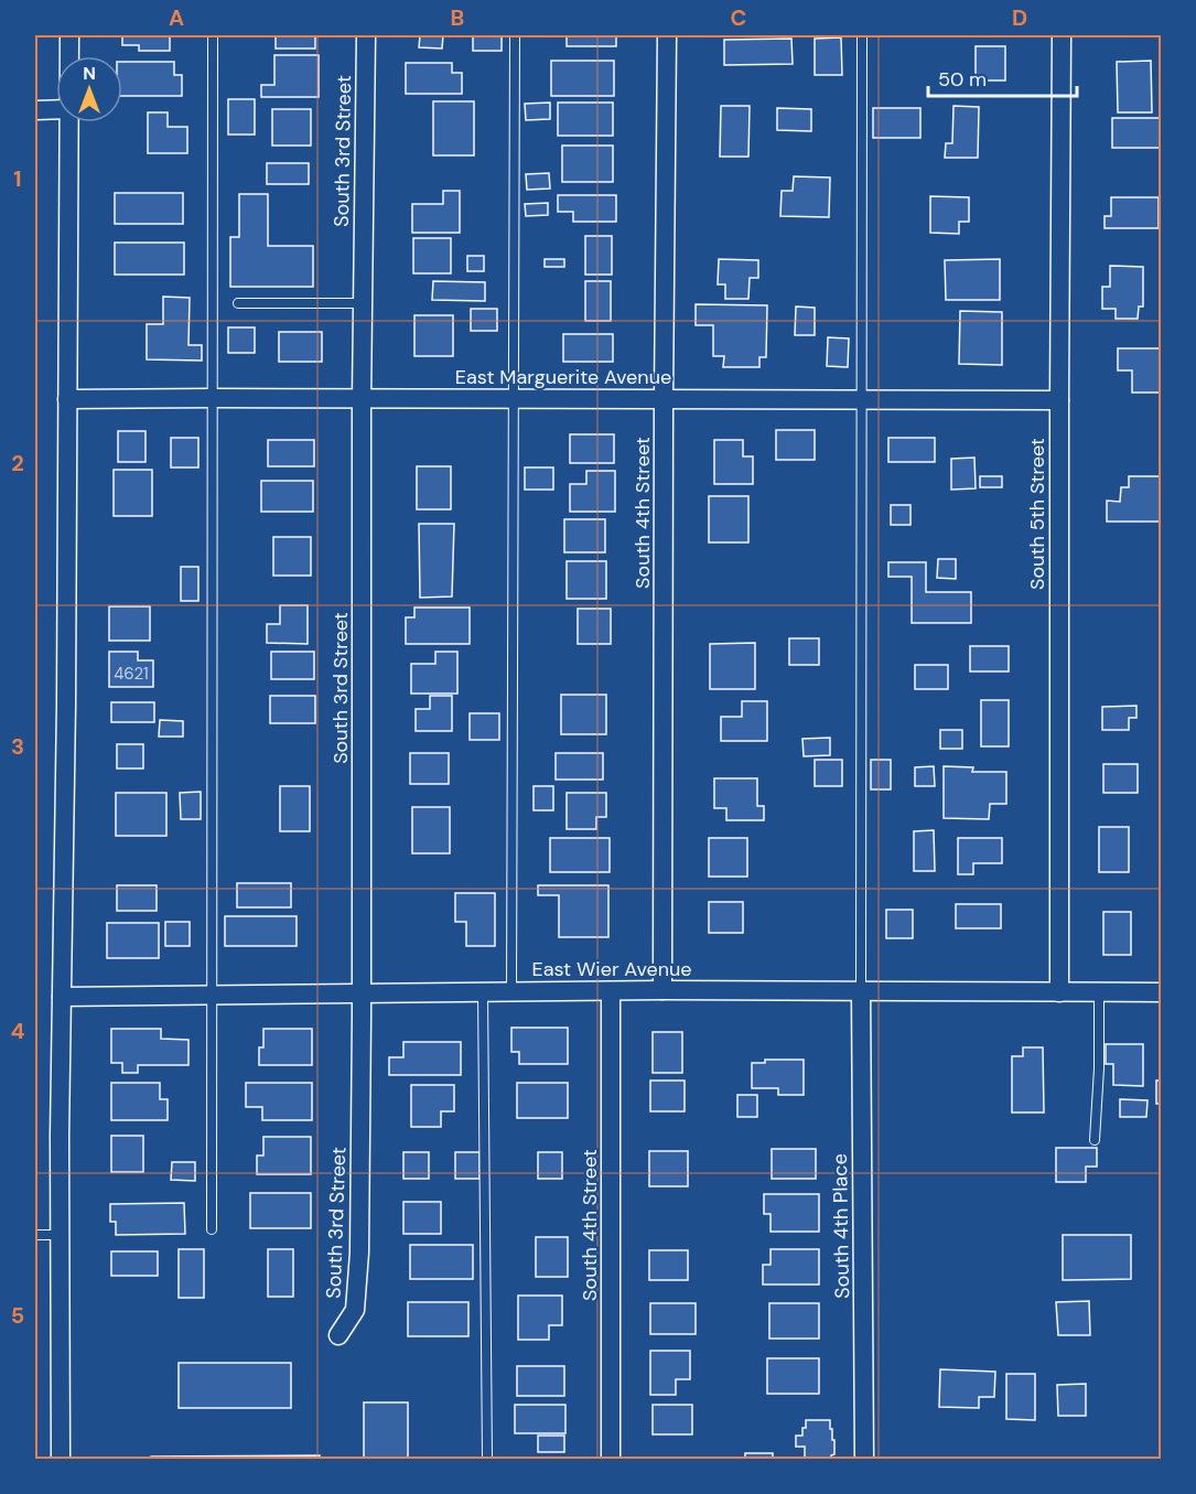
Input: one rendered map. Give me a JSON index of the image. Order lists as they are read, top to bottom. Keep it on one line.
{"streets":{"street":["South 3rd Street","East Marguerite Avenue","South 4th Street","South 5th Street","East Wier Avenue","South 4th Place"]},"crossings":[["South 3rd Street","East Marguerite Avenue"],["South 3rd Street","East Wier Avenue"],["East Marguerite Avenue","South 4th Street"],["East Marguerite Avenue","South 5th Street"],["South 4th Street","East Wier Avenue"],["South 5th Street","East Wier Avenue"],["East Wier Avenue","South 4th Place"]],"house_numbers":["4621"],"scale_bar":"50 m","north":"top","grid":{"columns":["A","B","C","D"],"rows":["1","2","3","4","5"]}}
